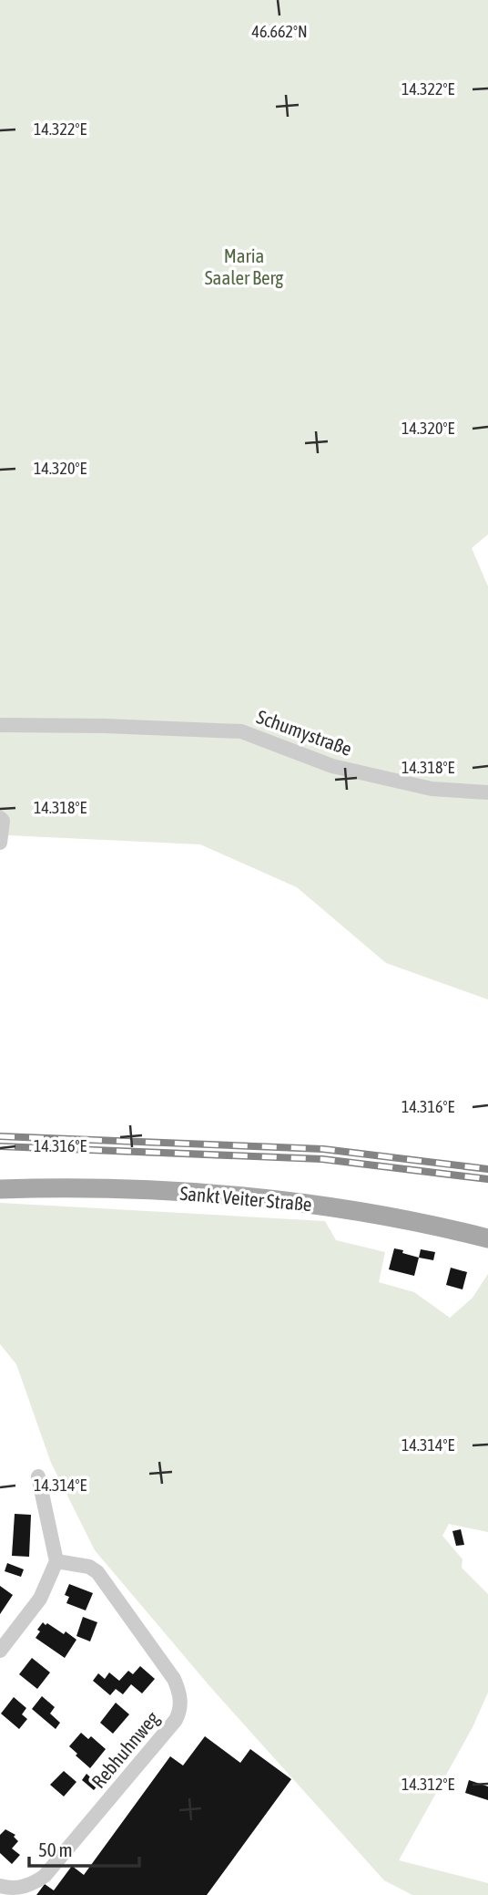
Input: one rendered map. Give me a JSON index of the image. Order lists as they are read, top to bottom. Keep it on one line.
{"streets":{"main road":["Sankt Veiter Straße"],"street":["Schumystraße","Rebhuhnweg"]},"parks":["Maria Saaler Berg"],"scale_bar":"50 m","coordinates":["46.662°N","14.322°E","14.320°E","14.318°E","14.316°E","14.314°E","14.312°E"]}
